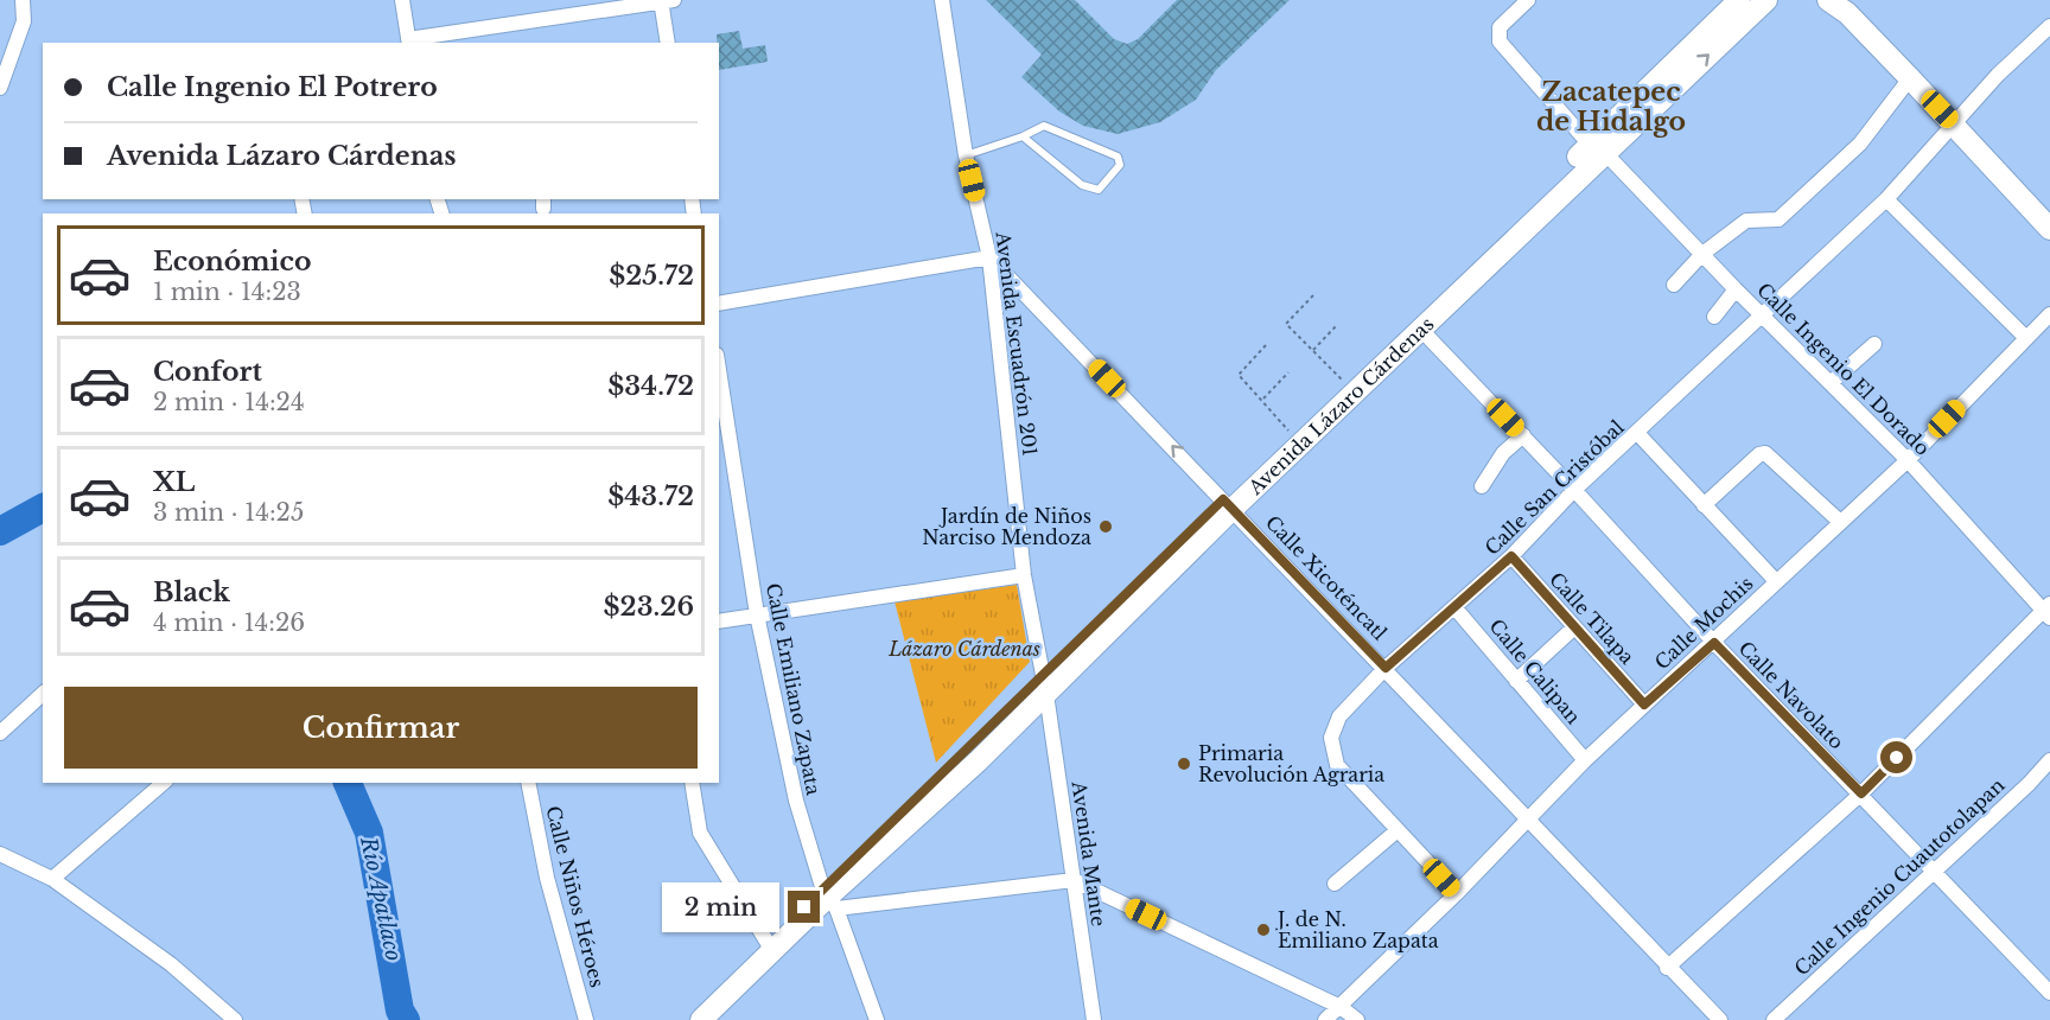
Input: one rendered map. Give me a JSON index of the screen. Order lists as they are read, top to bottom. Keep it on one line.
{"streets":{"main road":["Avenida Lázaro Cárdenas"],"street":["Avenida Escuadrón 201","Calle Ingenio El Dorado","Calle San Cristóbal","Calle Xicoténcatl","Calle Tilapa","Calle Mochis","Calle Calipan","Calle Emiliano Zapata","Calle Navolato","Avenida Mante","Calle Ingenio Cuautotolapan","Calle Niños Héroes"]},"crossings":[["Avenida Escuadrón 201","Avenida Lázaro Cárdenas"],["Avenida Escuadrón 201","Calle Xicoténcatl"],["Avenida Escuadrón 201","Avenida Mante"],["Calle Ingenio El Dorado","Avenida Lázaro Cárdenas"],["Calle Ingenio El Dorado","Calle San Cristóbal"],["Calle Ingenio El Dorado","Calle Mochis"],["Avenida Lázaro Cárdenas","Calle Xicoténcatl"],["Avenida Lázaro Cárdenas","Calle Emiliano Zapata"],["Avenida Lázaro Cárdenas","Calle Navolato"],["Avenida Lázaro Cárdenas","Avenida Mante"],["Calle San Cristóbal","Calle Xicoténcatl"],["Calle San Cristóbal","Calle Tilapa"],["Calle San Cristóbal","Calle Mochis"],["Calle San Cristóbal","Calle Calipan"],["Calle San Cristóbal","Calle Navolato"],["Calle Xicoténcatl","Calle Mochis"],["Calle Tilapa","Calle Mochis"],["Calle Mochis","Calle Calipan"],["Calle Mochis","Calle Navolato"],["Calle Navolato","Calle Ingenio Cuautotolapan"]],"districts":["Zacatepec de Hidalgo"],"water":["Río Apatlaco"],"parks":["Lázaro Cárdenas"],"places":["Jardín de Niños Narciso Mendoza","Primaria Revolución Agraria","J. de N. Emiliano Zapata"],"page":{"banner":["Calle Ingenio El Potrero","Avenida Lázaro Cárdenas"],"list":[{"name":"Económico","note":"1 min · 14:23","value":"$25.72"},{"name":"Confort","note":"2 min · 14:24","value":"$34.72"},{"name":"XL","note":"3 min · 14:25","value":"$43.72"},{"name":"Black","note":"4 min · 14:26","value":"$23.26"}],"buttons":"Confirmar","bubble":"2 min"}}
